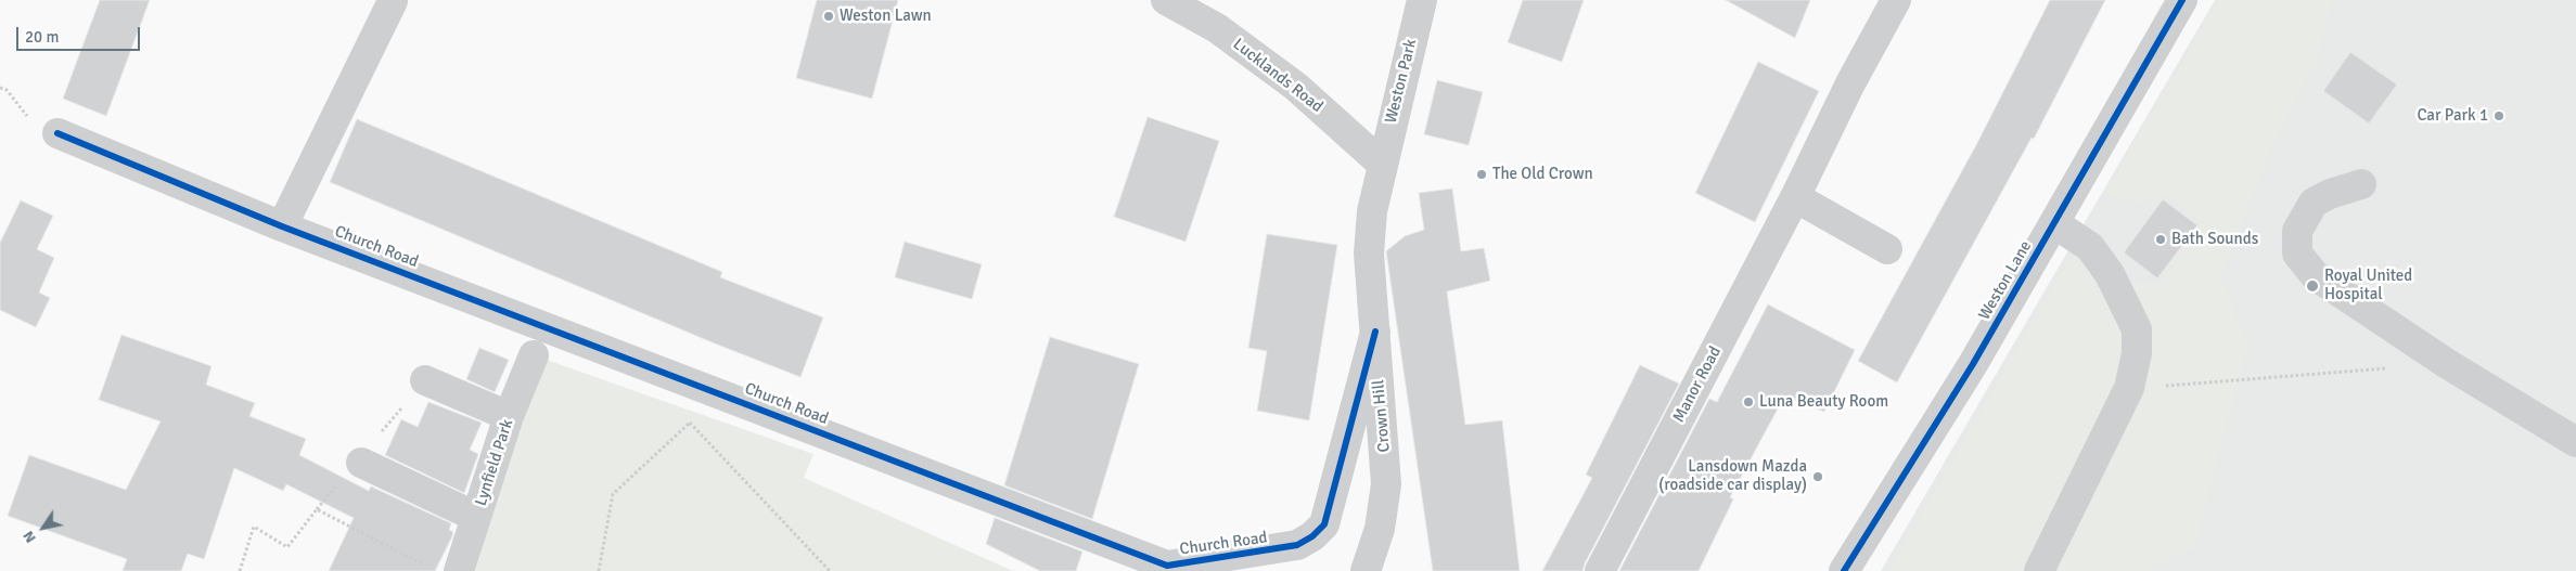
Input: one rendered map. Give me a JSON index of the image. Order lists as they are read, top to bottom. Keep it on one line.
{"streets":{"street":["Lucklands Road","Weston Park","Church Road","Weston Lane","Manor Road","Crown Hill","Lynfield Park"]},"crossings":[["Lucklands Road","Weston Park"],["Lucklands Road","Crown Hill"],["Weston Park","Crown Hill"],["Church Road","Crown Hill"]],"places":["Weston Lawn","Car Park 1","The Old Crown","Bath Sounds","Royal United Hospital","Luna Beauty Room","Lansdown Mazda (roadside car display)"],"scale_bar":"20 m","north":"bottom left"}
